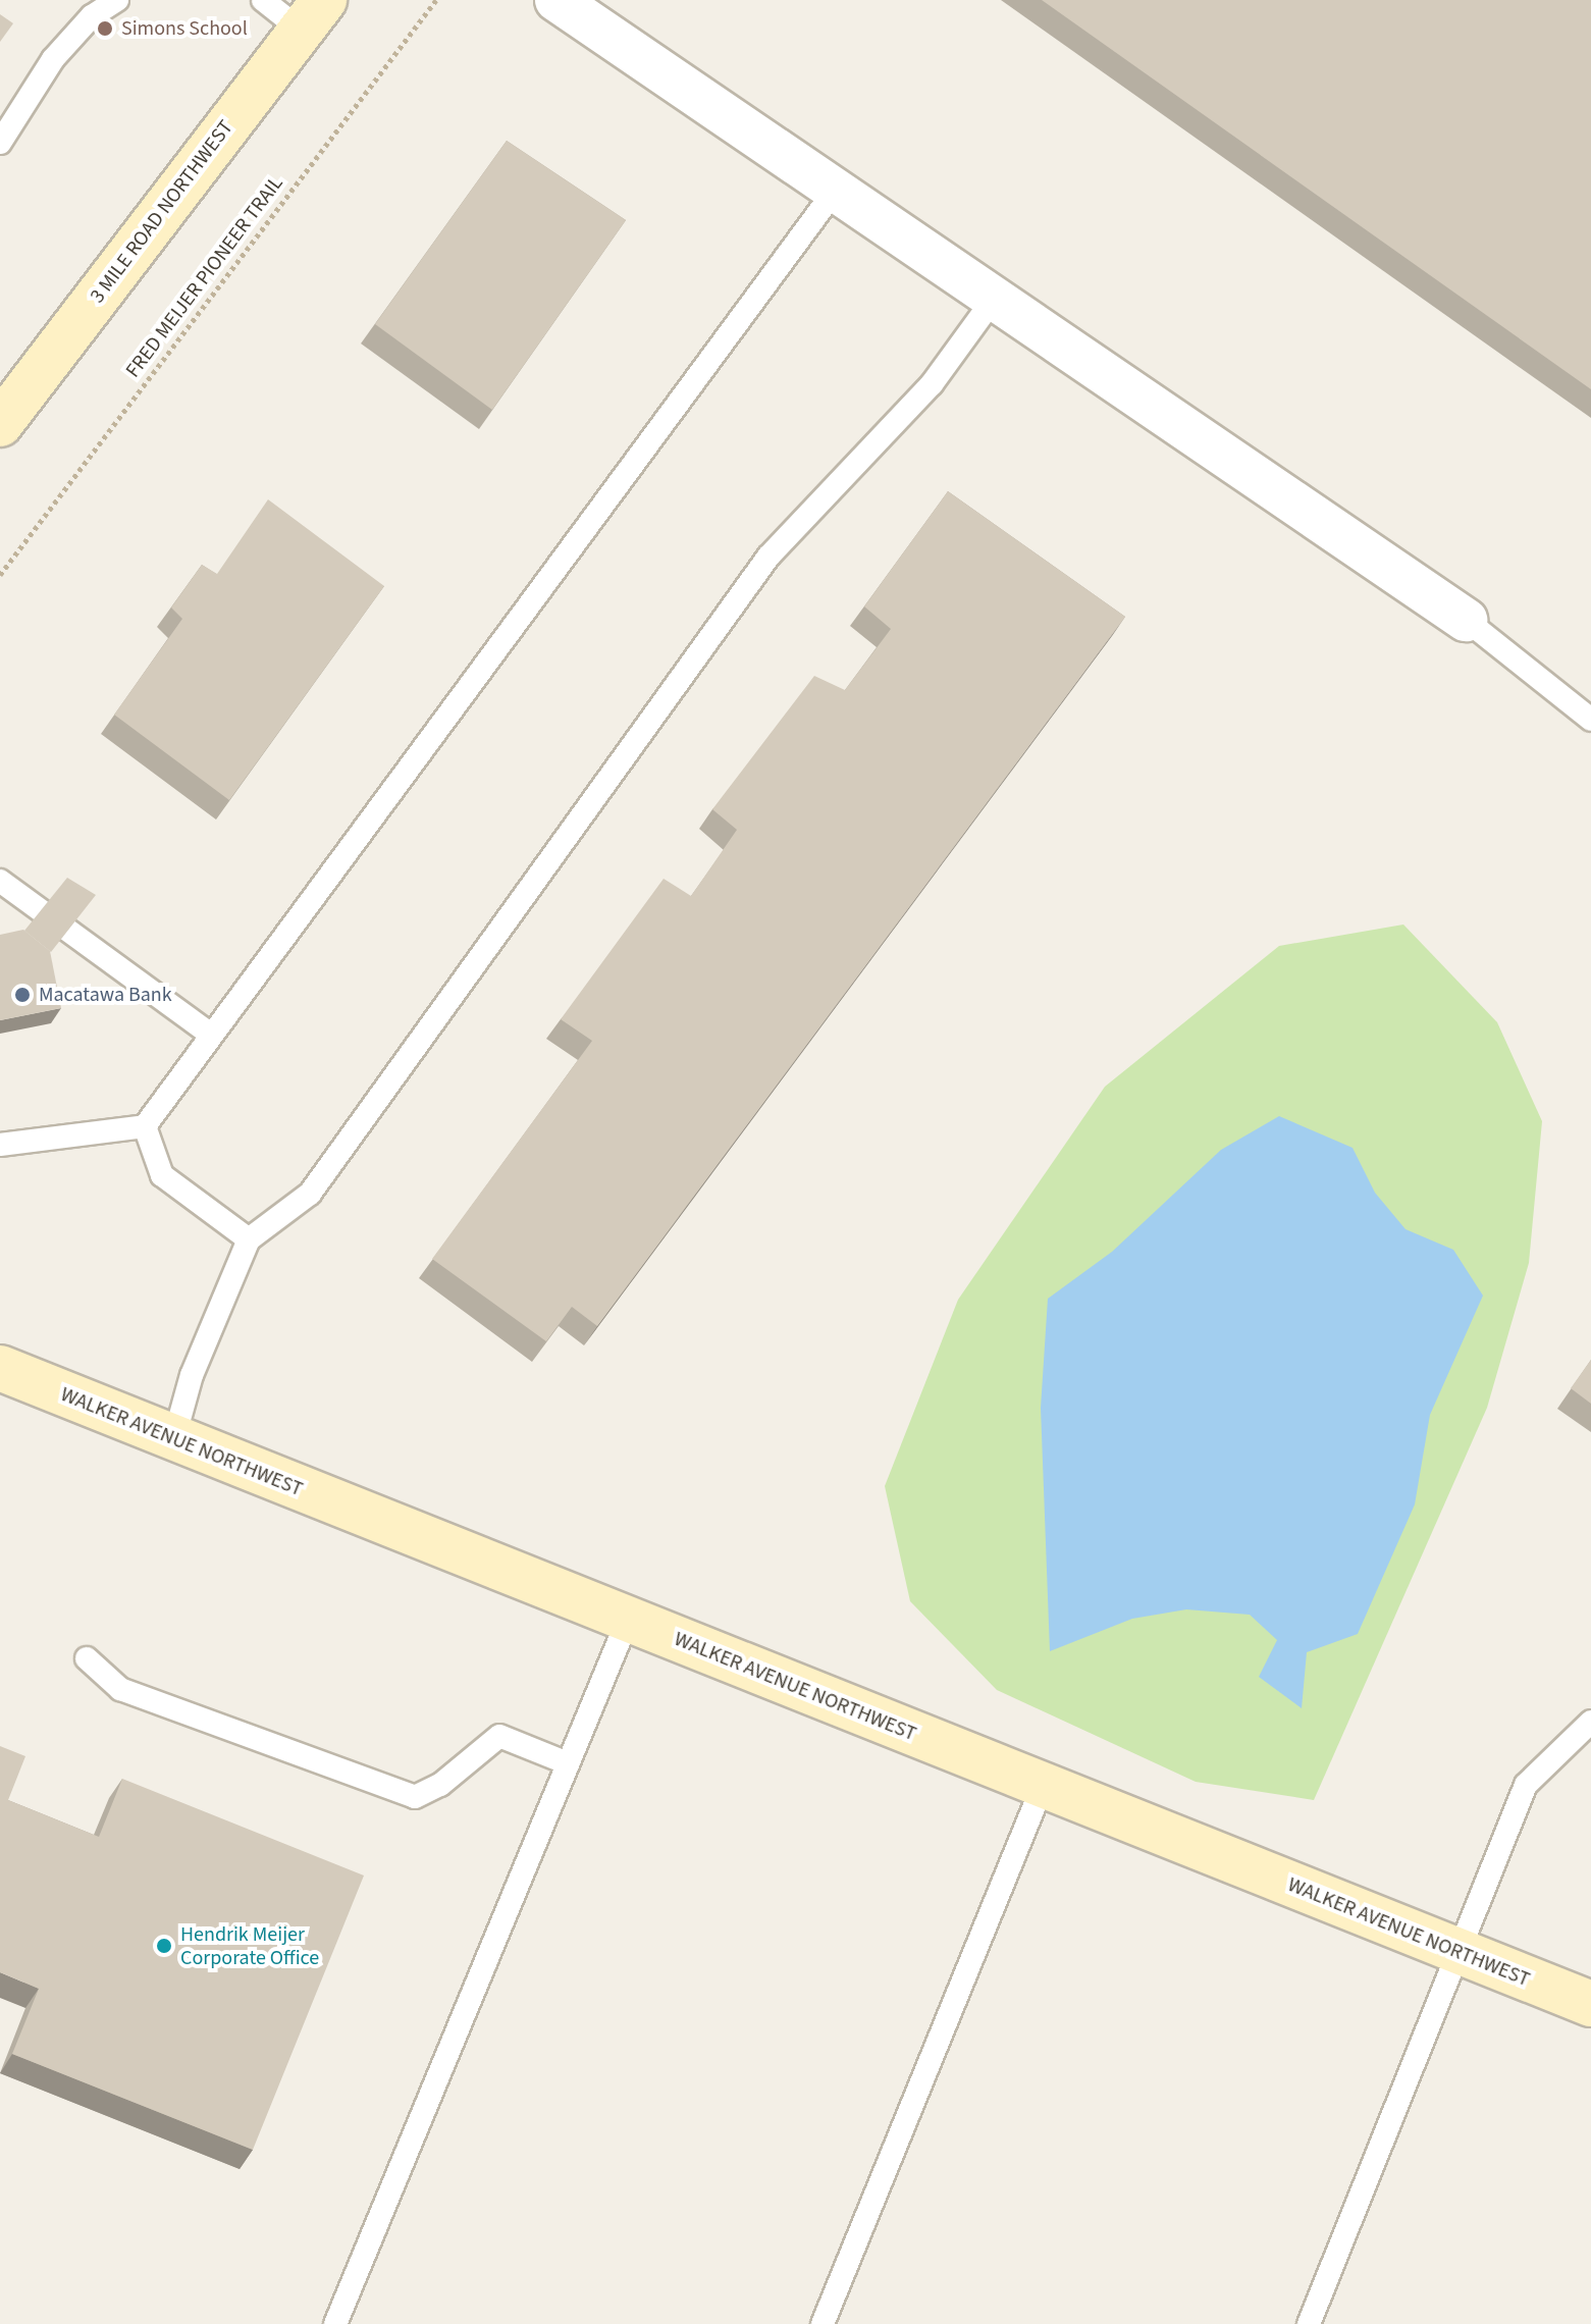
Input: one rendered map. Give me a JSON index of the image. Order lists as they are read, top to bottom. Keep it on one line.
{"streets":{"main road":["3 MILE ROAD NORTHWEST","WALKER AVENUE NORTHWEST"],"path":["FRED MEIJER PIONEER TRAIL"]},"places":["Simons School","Macatawa Bank","Hendrik Meijer Corporate Office"]}
